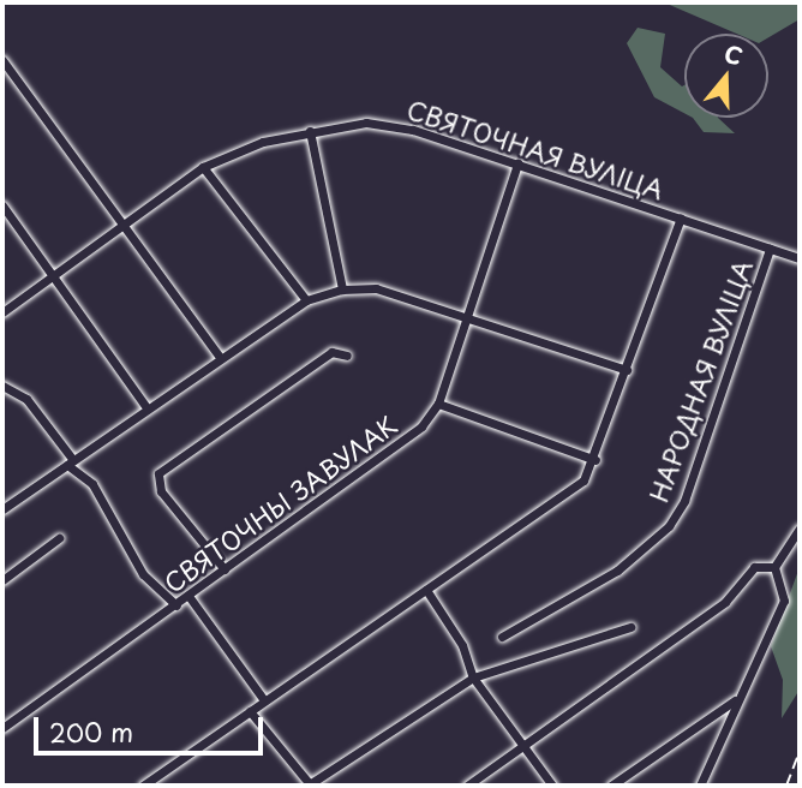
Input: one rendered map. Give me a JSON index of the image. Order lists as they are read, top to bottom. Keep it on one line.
{"streets":{"street":["СВЯТОЧНАЯ ВУЛІЦА","НАРОДНАЯ ВУЛІЦА","СВЯТОЧНЫ ЗАВУЛАК"]},"crossings":[["СВЯТОЧНАЯ ВУЛІЦА","НАРОДНАЯ ВУЛІЦА"]],"scale_bar":"200 m","north":"top"}
